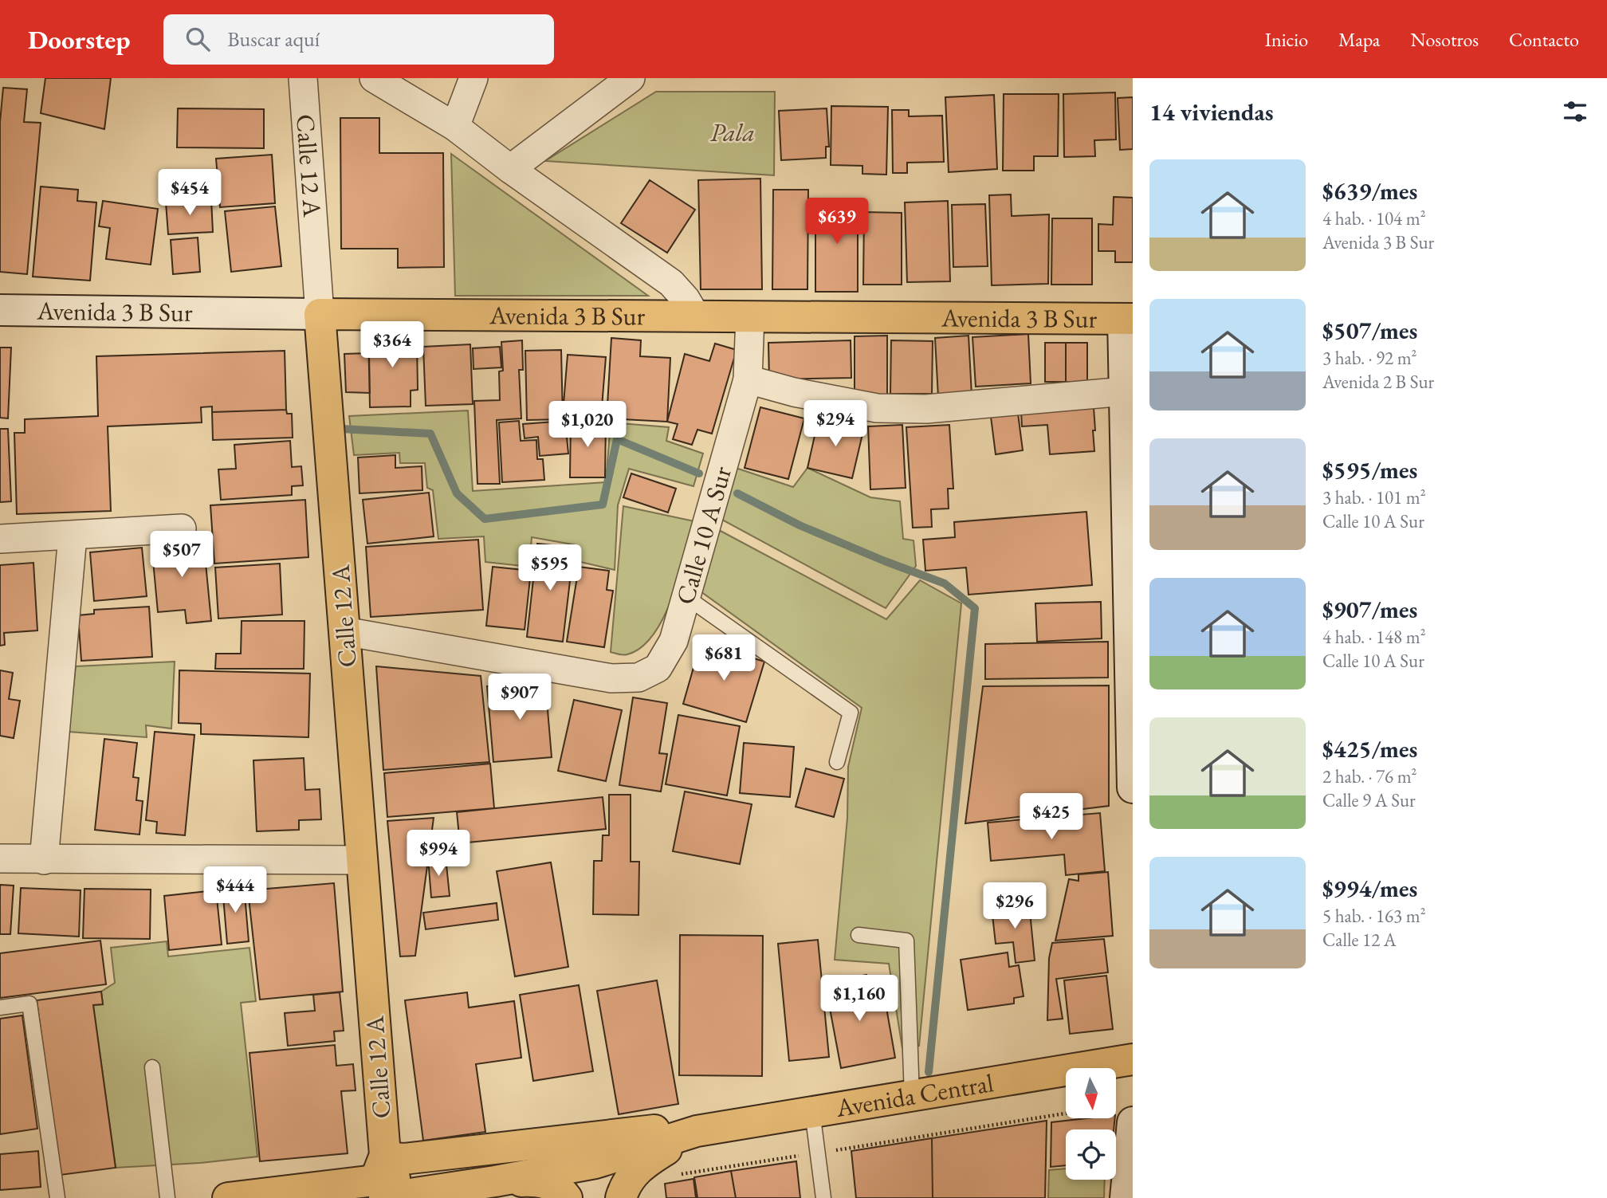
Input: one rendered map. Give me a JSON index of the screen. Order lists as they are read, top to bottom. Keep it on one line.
{"streets":{"main road":["Calle 12 A","Avenida 3 B Sur","Avenida Central"],"street":["Calle 10 A Sur"]},"crossings":[["Calle 12 A","Avenida 3 B Sur"],["Calle 12 A","Calle 10 A Sur"],["Avenida 3 B Sur","Calle 10 A Sur"]],"parks":["Pala"],"north":"bottom","page":{"header":"Doorstep","search":"Buscar aquí","nav":["Inicio","Mapa","Nosotros","Contacto"],"heading":"14 viviendas","list":[{"name":"$639/mes","note":"4 hab. · 104 m² · Avenida 3 B Sur"},{"name":"$507/mes","note":"3 hab. · 92 m² · Avenida 2 B Sur"},{"name":"$595/mes","note":"3 hab. · 101 m² · Calle 10 A Sur"},{"name":"$907/mes","note":"4 hab. · 148 m² · Calle 10 A Sur"},{"name":"$425/mes","note":"2 hab. · 76 m² · Calle 9 A Sur"},{"name":"$994/mes","note":"5 hab. · 163 m² · Calle 12 A"}],"price":["$454","$639","$364","$294","$1,020","$507","$595","$681","$907","$425","$994","$444","$296","$1,160"]}}
